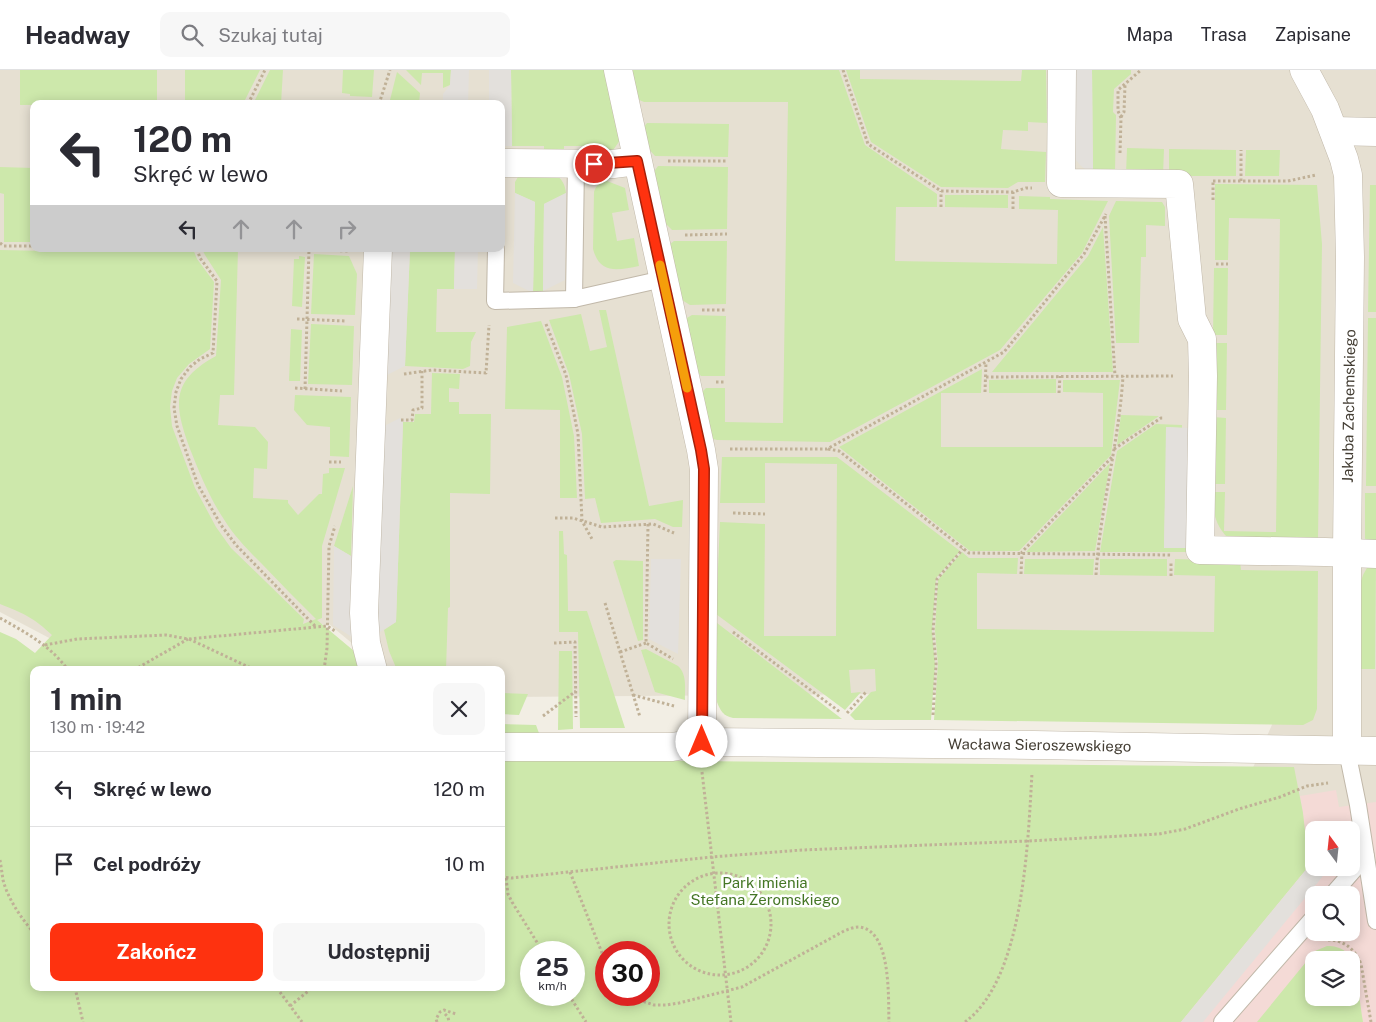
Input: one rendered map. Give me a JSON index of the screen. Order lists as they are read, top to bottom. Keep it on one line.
{"streets":{"street":["Jakuba Zachemskiego","Wacława Sieroszewskiego"]},"crossings":[["Jakuba Zachemskiego","Wacława Sieroszewskiego"]],"parks":["Park imienia Stefana Żeromskiego"],"north":"top","page":{"header":"Headway","search":"Szukaj tutaj","nav":["Mapa","Trasa","Zapisane"],"turn":["120 m","Skręć w lewo"],"heading":["1 min","130 m · 19:42"],"list":[{"name":"Skręć w lewo","value":"120 m"},{"name":"Cel podróży","value":"10 m"}],"buttons":["Zakończ","Udostępnij"],"speed":"25 km/h","limit":"30"}}
